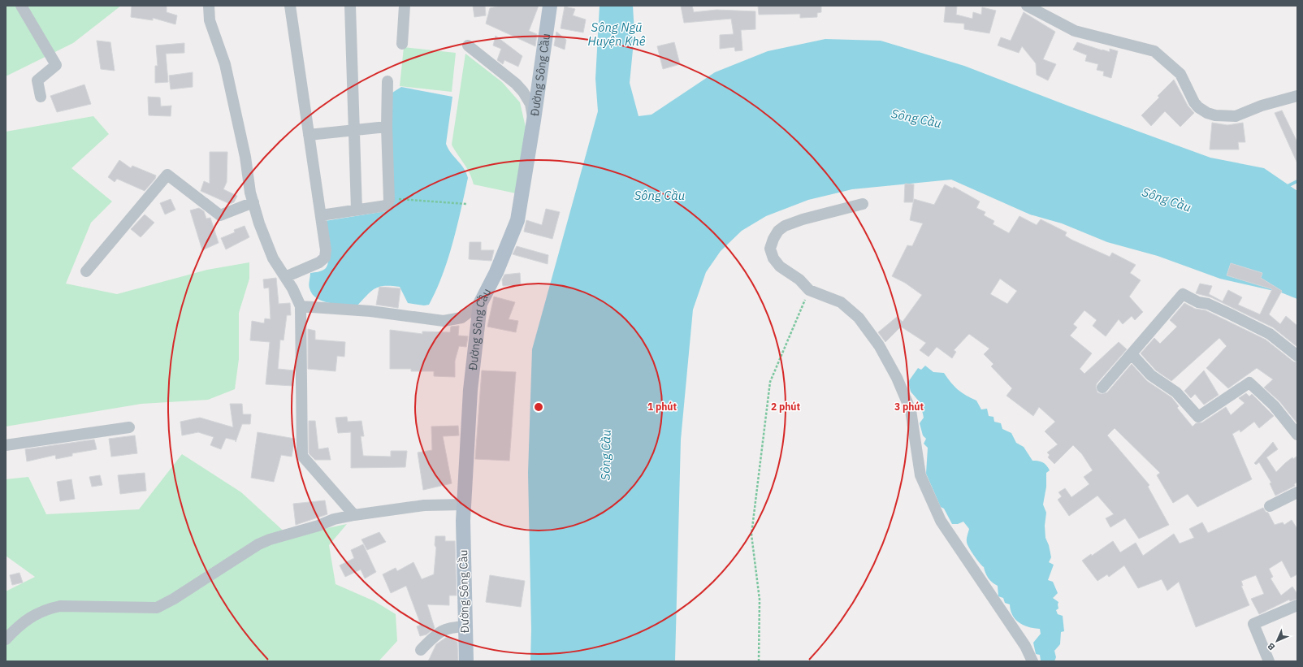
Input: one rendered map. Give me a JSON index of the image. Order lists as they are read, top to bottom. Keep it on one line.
{"streets":{"main road":["Đường Sông Cầu"]},"water":["Sông Ngũ Huyện Khê","Sông Cầu"],"north":"bottom left","rings":["1 phút","2 phút","3 phút"]}
